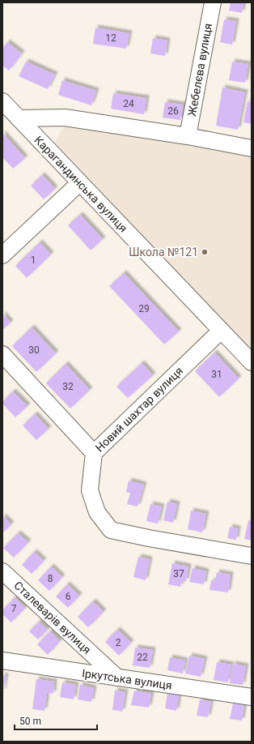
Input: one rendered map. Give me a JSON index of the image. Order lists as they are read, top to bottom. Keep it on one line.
{"streets":{"street":["Жебелєва вулиця","Карагандинська вулиця","Новий шахтар вулиця","Сталеварів вулиця","Іркутська вулиця"]},"crossings":[["Жебелєва вулиця","Карагандинська вулиця"],["Карагандинська вулиця","Новий шахтар вулиця"],["Сталеварів вулиця","Іркутська вулиця"]],"places":["Школа №121"],"house_numbers":["12","24","26","1","29","30","31","32","37","8","6","7","2","22"],"scale_bar":"50 m"}
